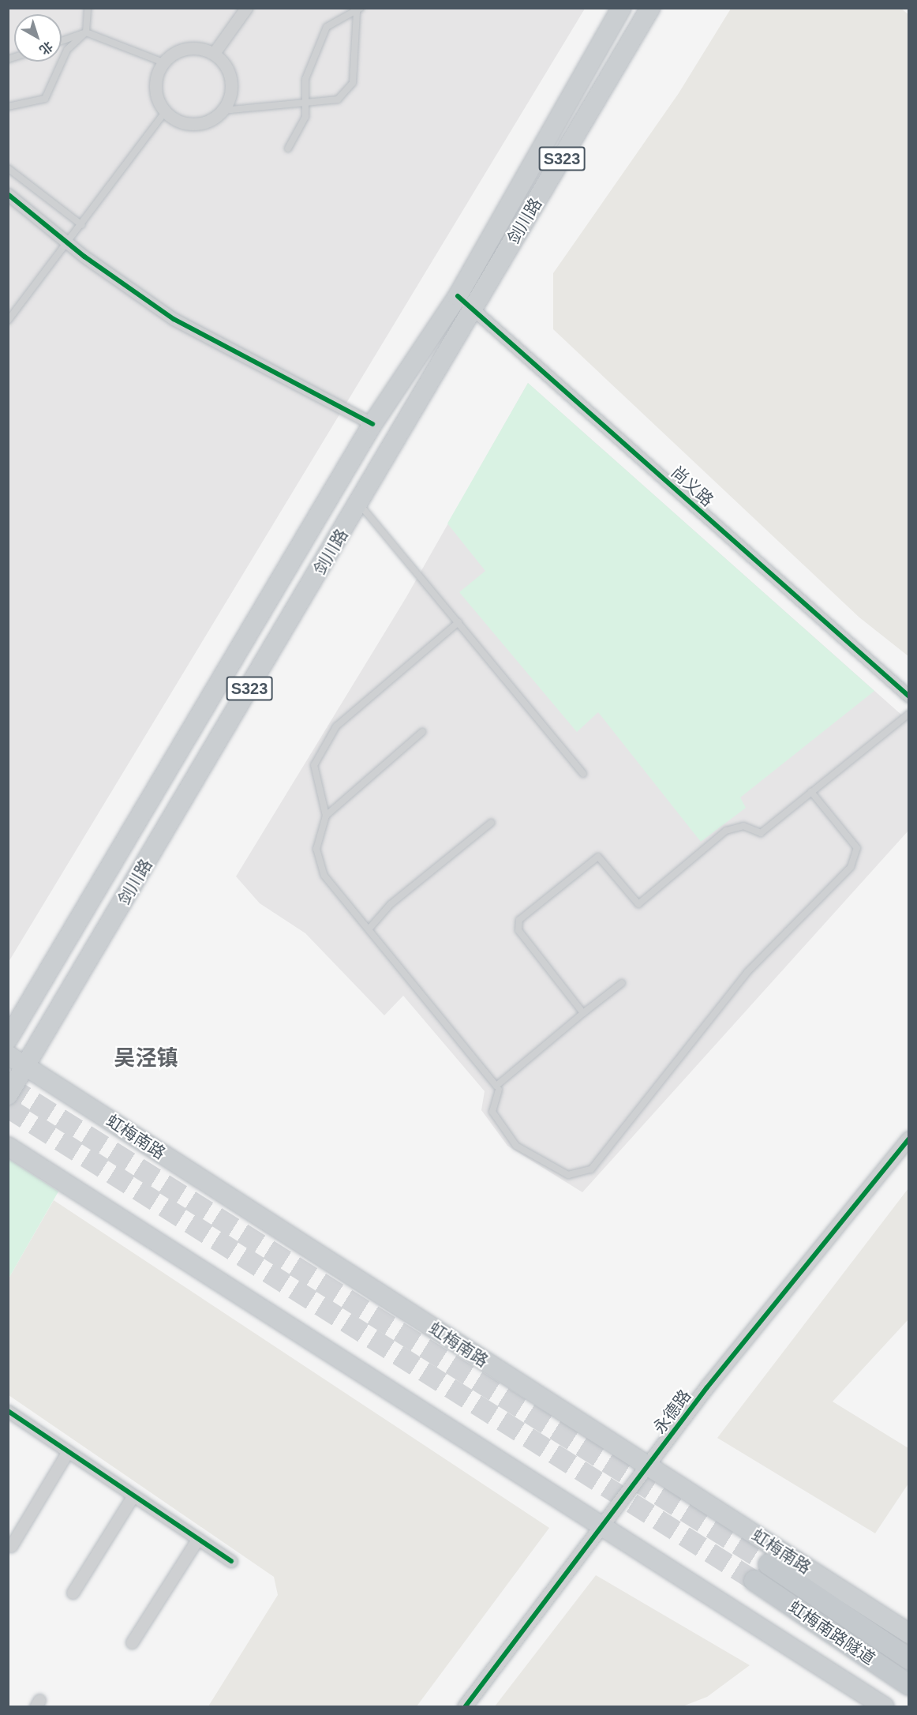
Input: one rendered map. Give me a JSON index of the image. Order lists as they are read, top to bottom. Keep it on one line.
{"streets":{"highway":["虹梅南路隧道"],"main road":["S323","剑川路","虹梅南路"],"street":["尚义路","永德路"]},"crossings":[["剑川路","尚义路"],["剑川路","虹梅南路"],["虹梅南路","永德路"]],"districts":["吴泾镇"],"north":"bottom right"}
